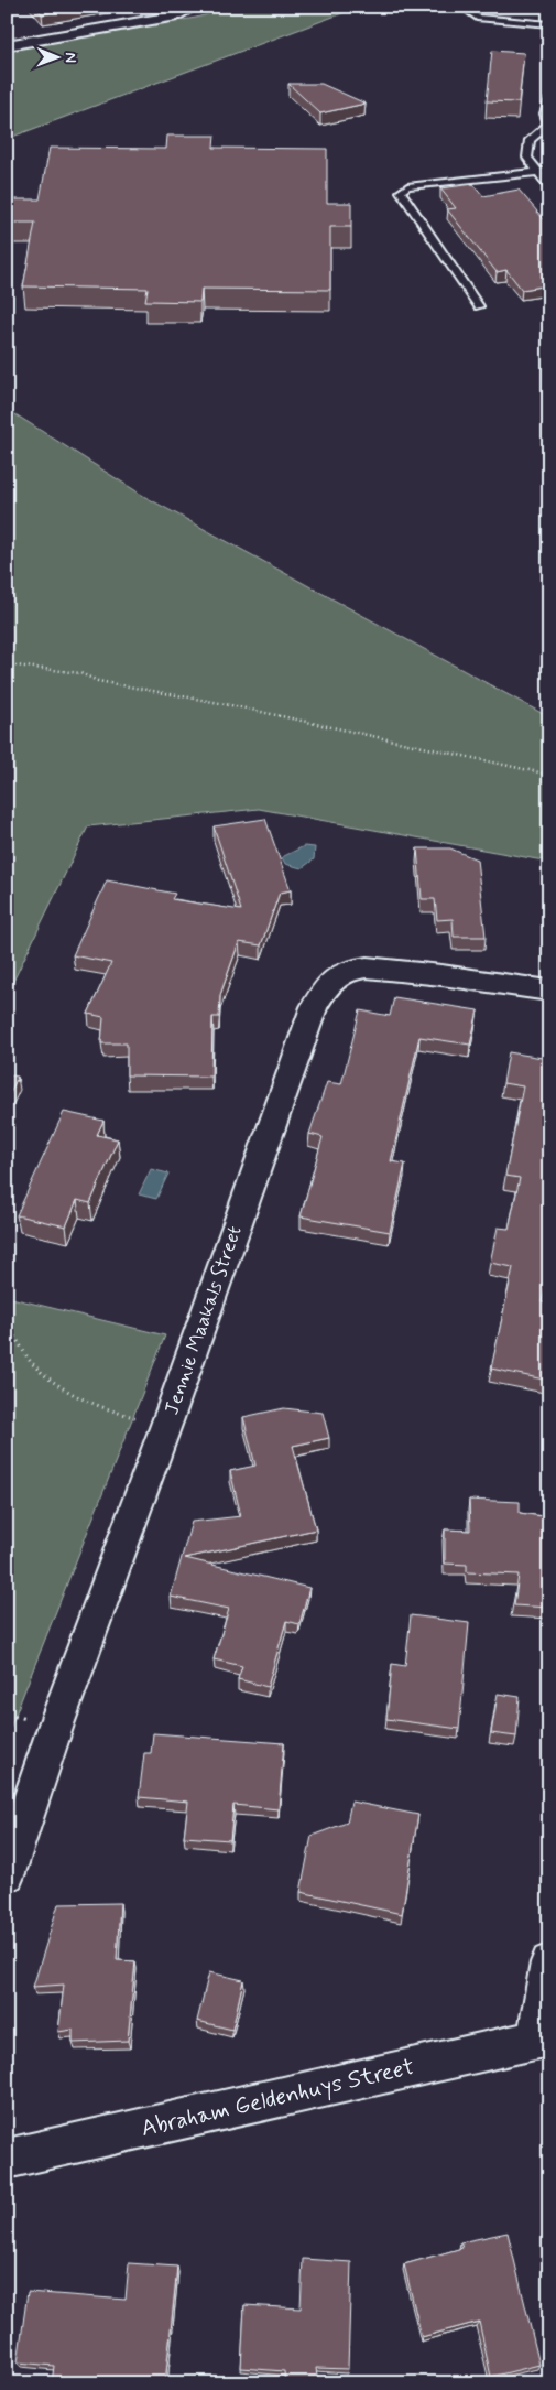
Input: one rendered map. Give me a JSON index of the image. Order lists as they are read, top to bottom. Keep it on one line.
{"streets":{"street":["Jennie Maakals Street","Abraham Geldenhuys Street"]},"north":"right"}
